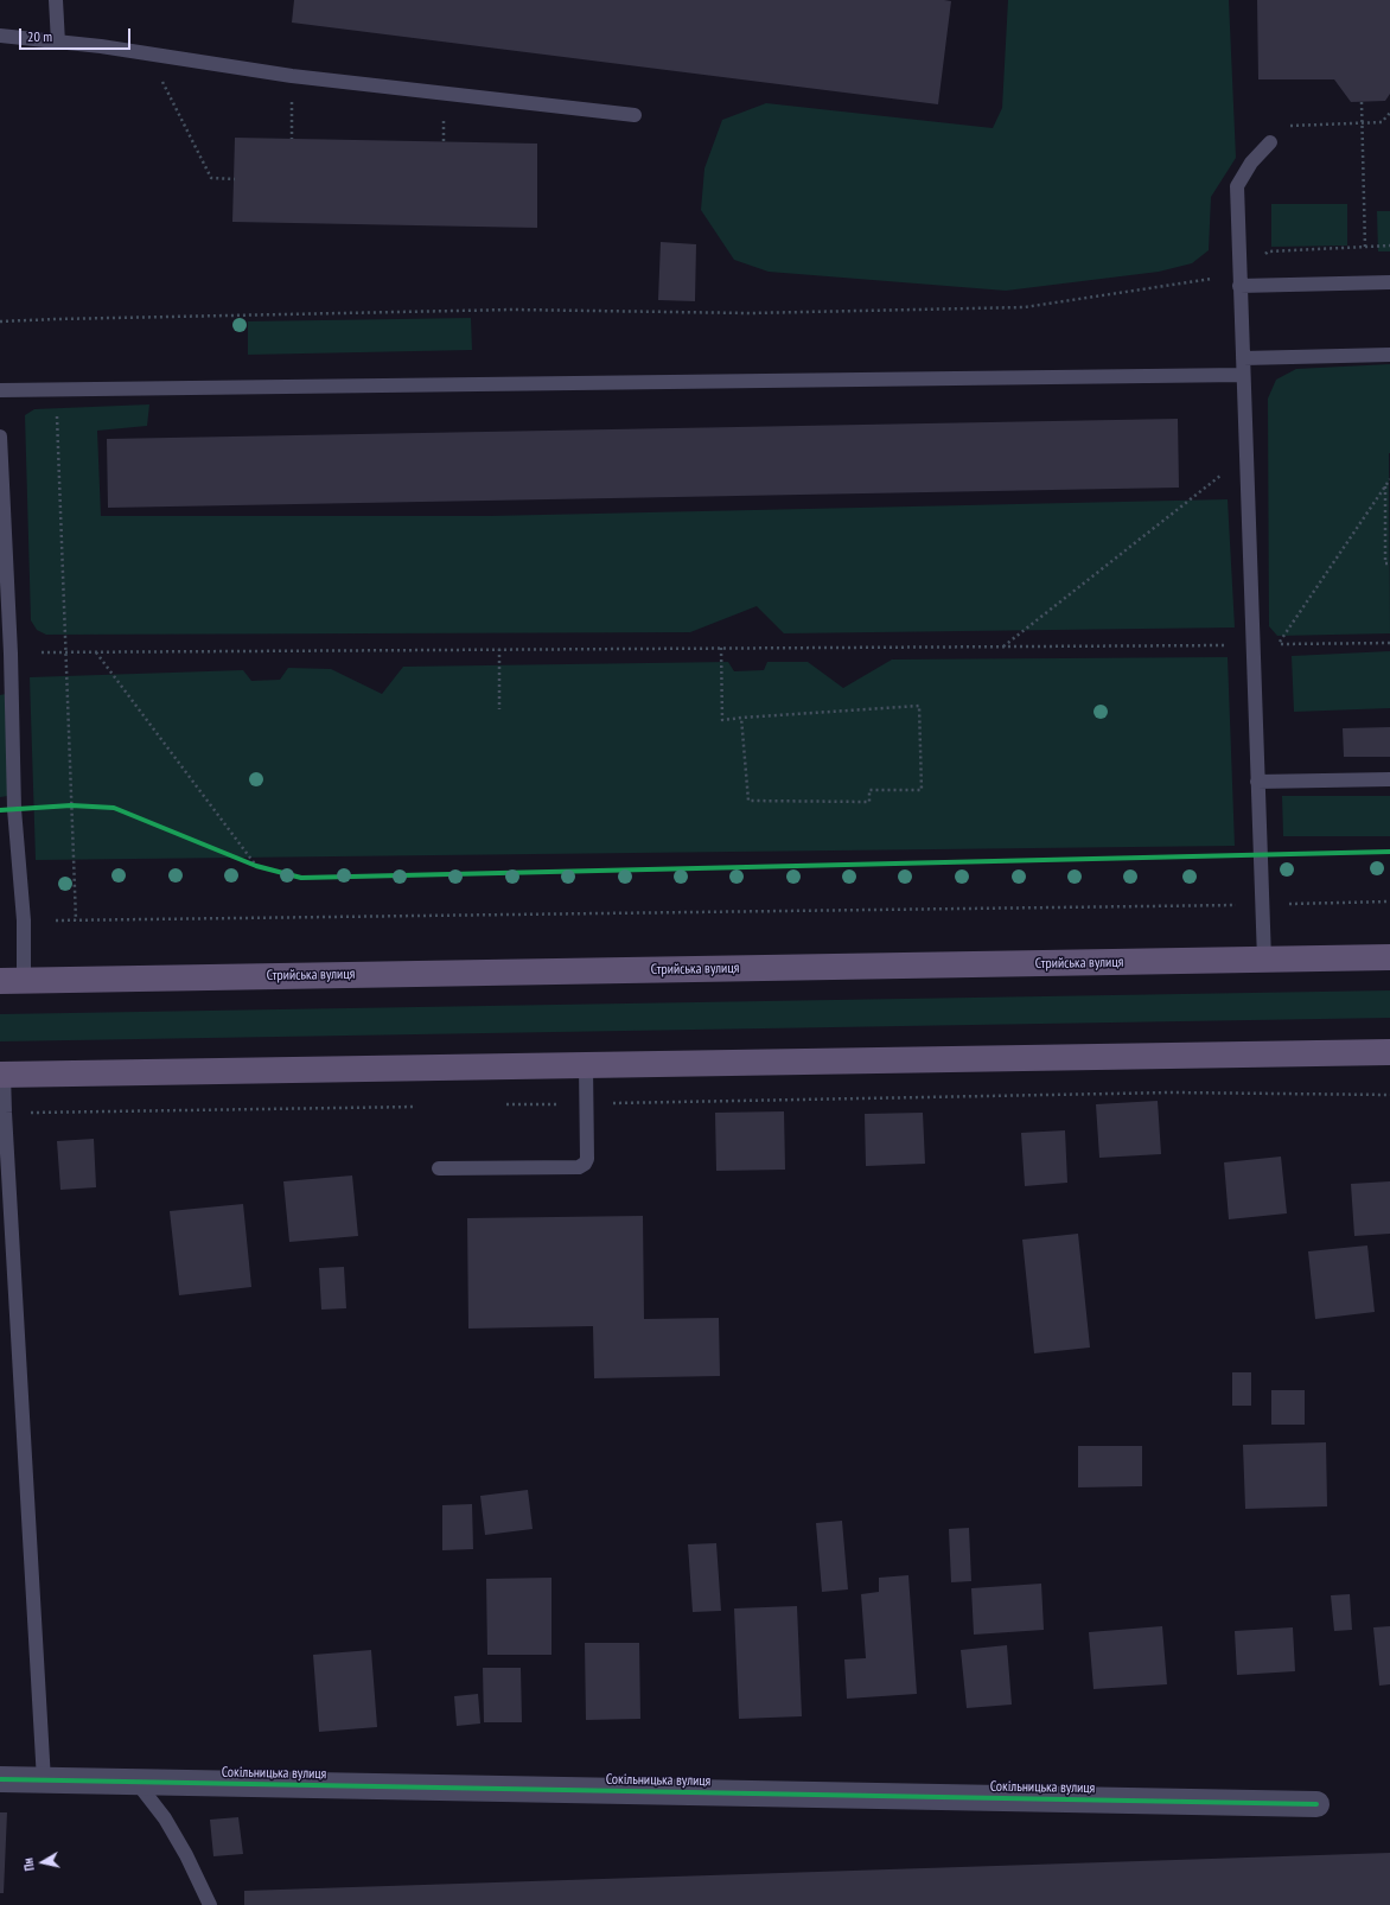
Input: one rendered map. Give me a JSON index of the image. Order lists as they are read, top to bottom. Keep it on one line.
{"streets":{"main road":["Стрийська вулиця"],"street":["Сокільницька вулиця"]},"scale_bar":"20 m","north":"left"}
